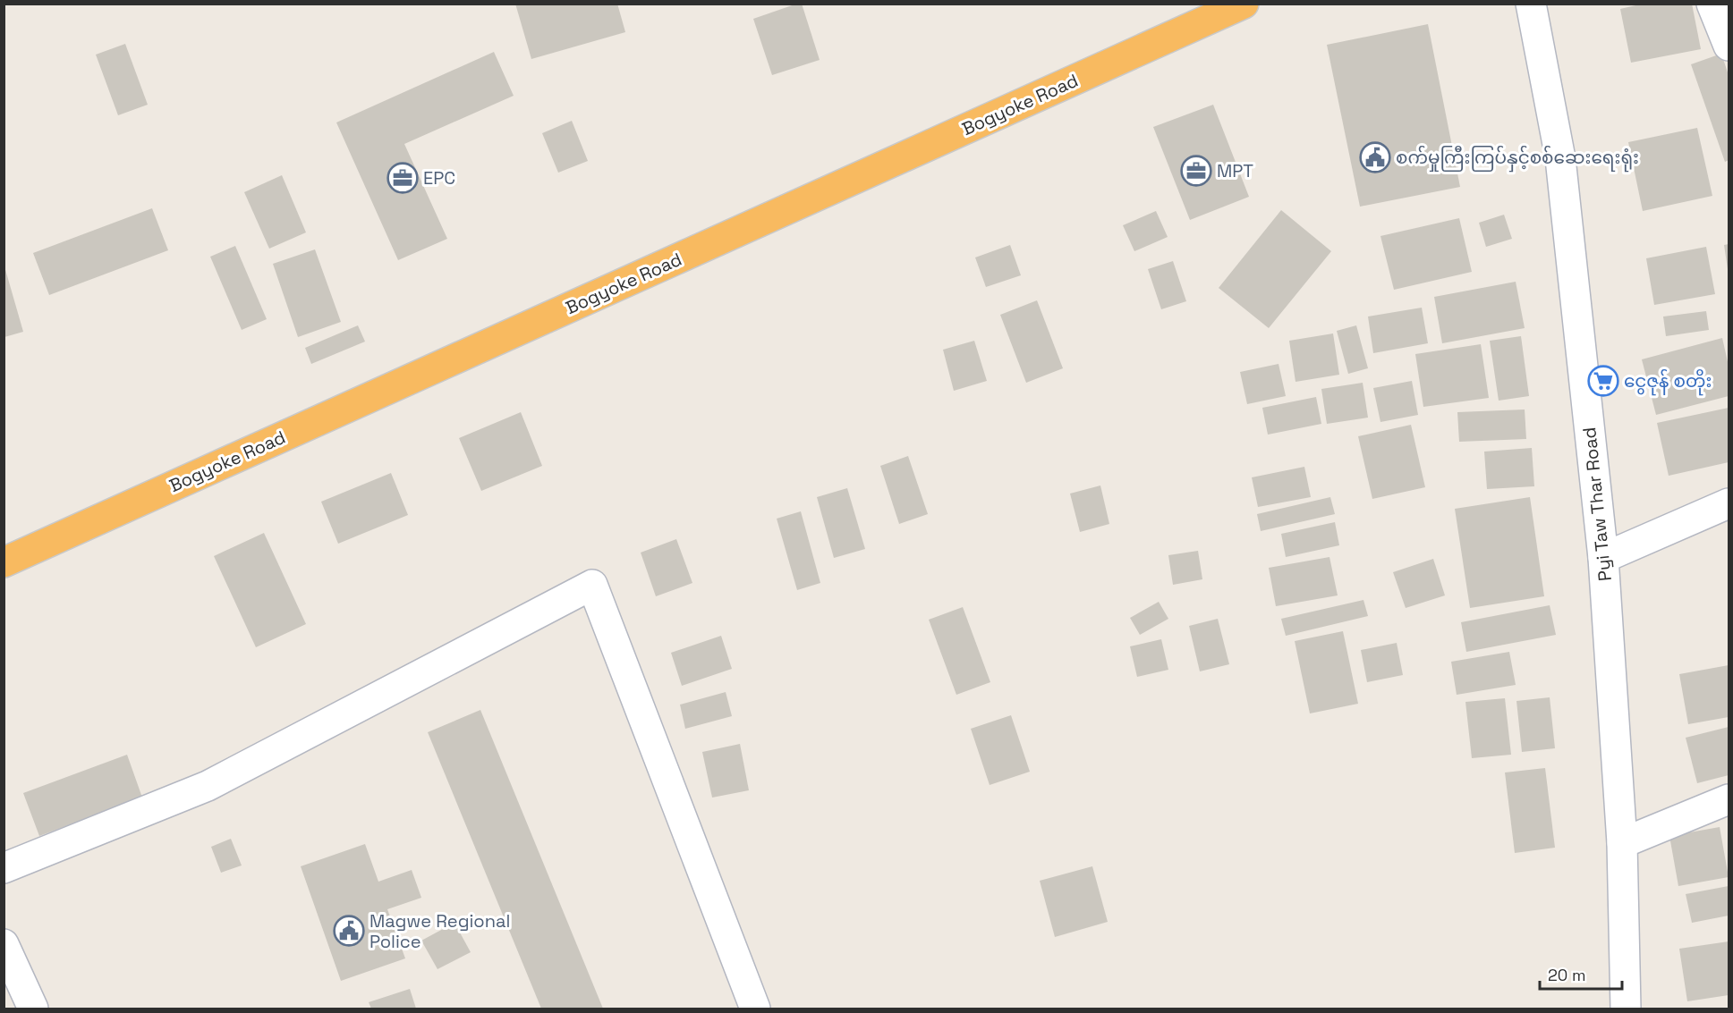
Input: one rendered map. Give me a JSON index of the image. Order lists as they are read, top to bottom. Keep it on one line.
{"streets":{"highway":["Bogyoke Road"],"street":["Pyi Taw Thar Road"]},"places":{"public building":["စက်မှုကြီးကြပ်နှင့်စစ်ဆေးရေးရုံး","Magwe Regional Police"],"office":["MPT","EPC"],"supermarket":["ငွေဇုန် စတိုး"]},"scale_bar":"20 m"}
